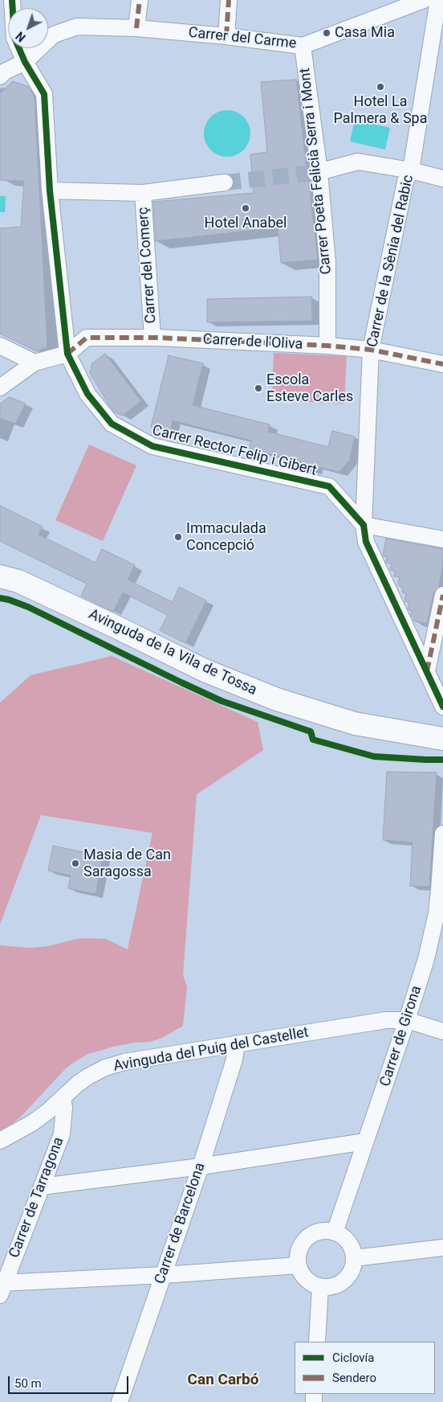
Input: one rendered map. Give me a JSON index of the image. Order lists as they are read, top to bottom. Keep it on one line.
{"streets":{"main road":["Avinguda de la Vila de Tossa"],"street":["Carrer del Carme","Carrer Poeta Felicià Serra i Mont","Carrer de la Sènia del Rabic","Carrer del Comerç","Carrer de l'Oliva","Carrer Rector Felip i Gibert","Carrer de Girona","Avinguda del Puig del Castellet","Carrer de Tarragona","Carrer de Barcelona"]},"crossings":[["Carrer del Carme","Carrer Poeta Felicià Serra i Mont"],["Carrer del Carme","Carrer Rector Felip i Gibert"],["Carrer Poeta Felicià Serra i Mont","Carrer de l'Oliva"],["Carrer de la Sènia del Rabic","Carrer de l'Oliva"],["Carrer de la Sènia del Rabic","Carrer Rector Felip i Gibert"],["Carrer del Comerç","Carrer de l'Oliva"],["Carrer de l'Oliva","Carrer Rector Felip i Gibert"],["Carrer de Girona","Avinguda del Puig del Castellet"],["Avinguda del Puig del Castellet","Carrer de Tarragona"],["Avinguda del Puig del Castellet","Carrer de Barcelona"]],"districts":["Can Carbó"],"places":["Casa Mia","Hotel La Palmera & Spa","Hotel Anabel","Escola Esteve Carles","Immaculada Concepció","Masia de Can Saragossa"],"legend":["Ciclovía","Sendero"],"scale_bar":"50 m","north":"bottom left"}
